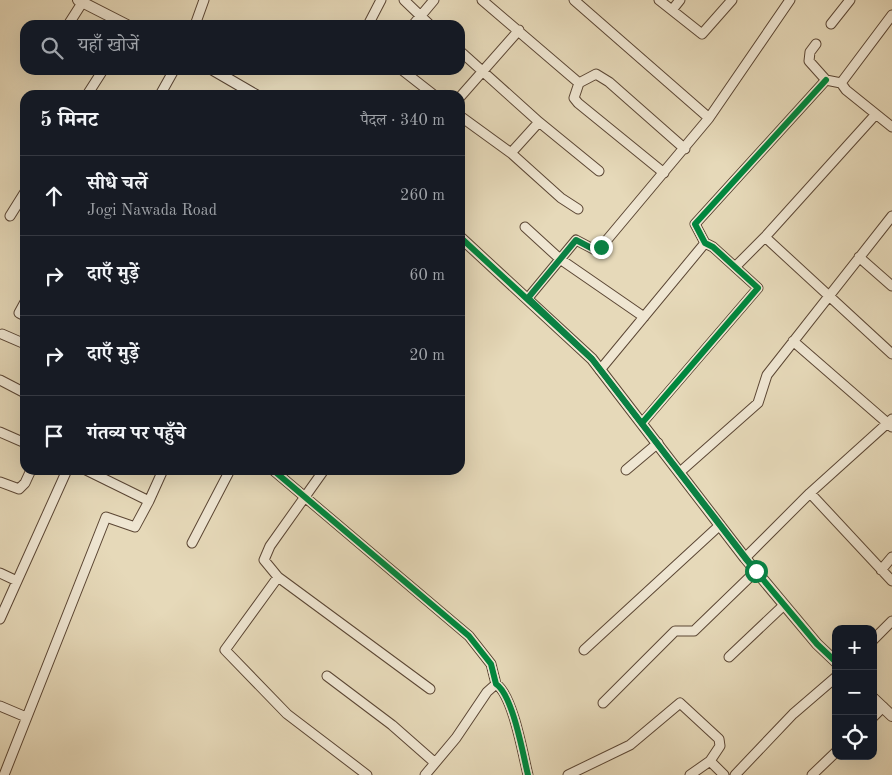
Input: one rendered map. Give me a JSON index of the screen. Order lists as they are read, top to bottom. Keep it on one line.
{"page":{"search":"यहाँ खोजें","heading":["5 मिनट","पैदल · 340 m"],"list":[["सीधे चलें","Jogi Nawada Road","260 m"],["दाएँ मुड़ें","60 m"],["दाएँ मुड़ें","20 m"],"गंतव्य पर पहुँचे"],"map_buttons":["+","−"]}}
